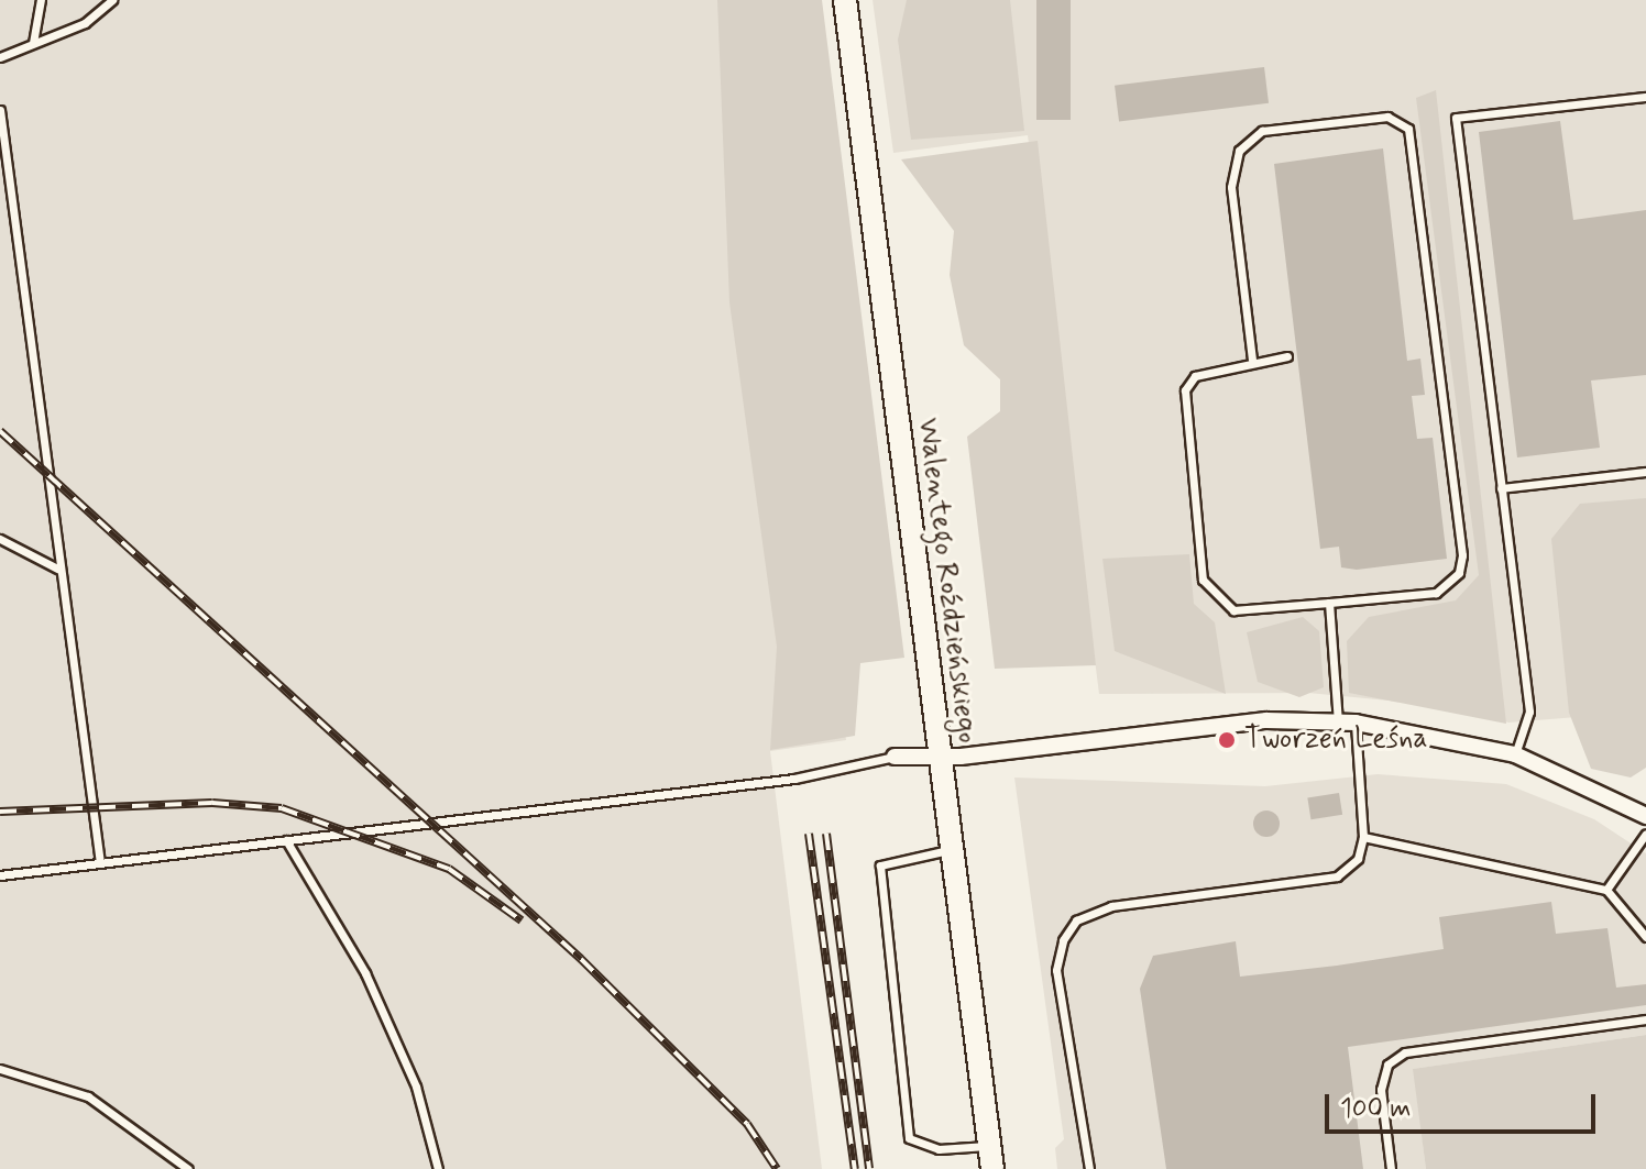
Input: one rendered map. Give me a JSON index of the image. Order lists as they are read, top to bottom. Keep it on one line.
{"streets":{"street":["Walentego Roździeńskiego"]},"places":["Tworzeń Leśna"],"scale_bar":"100 m"}
